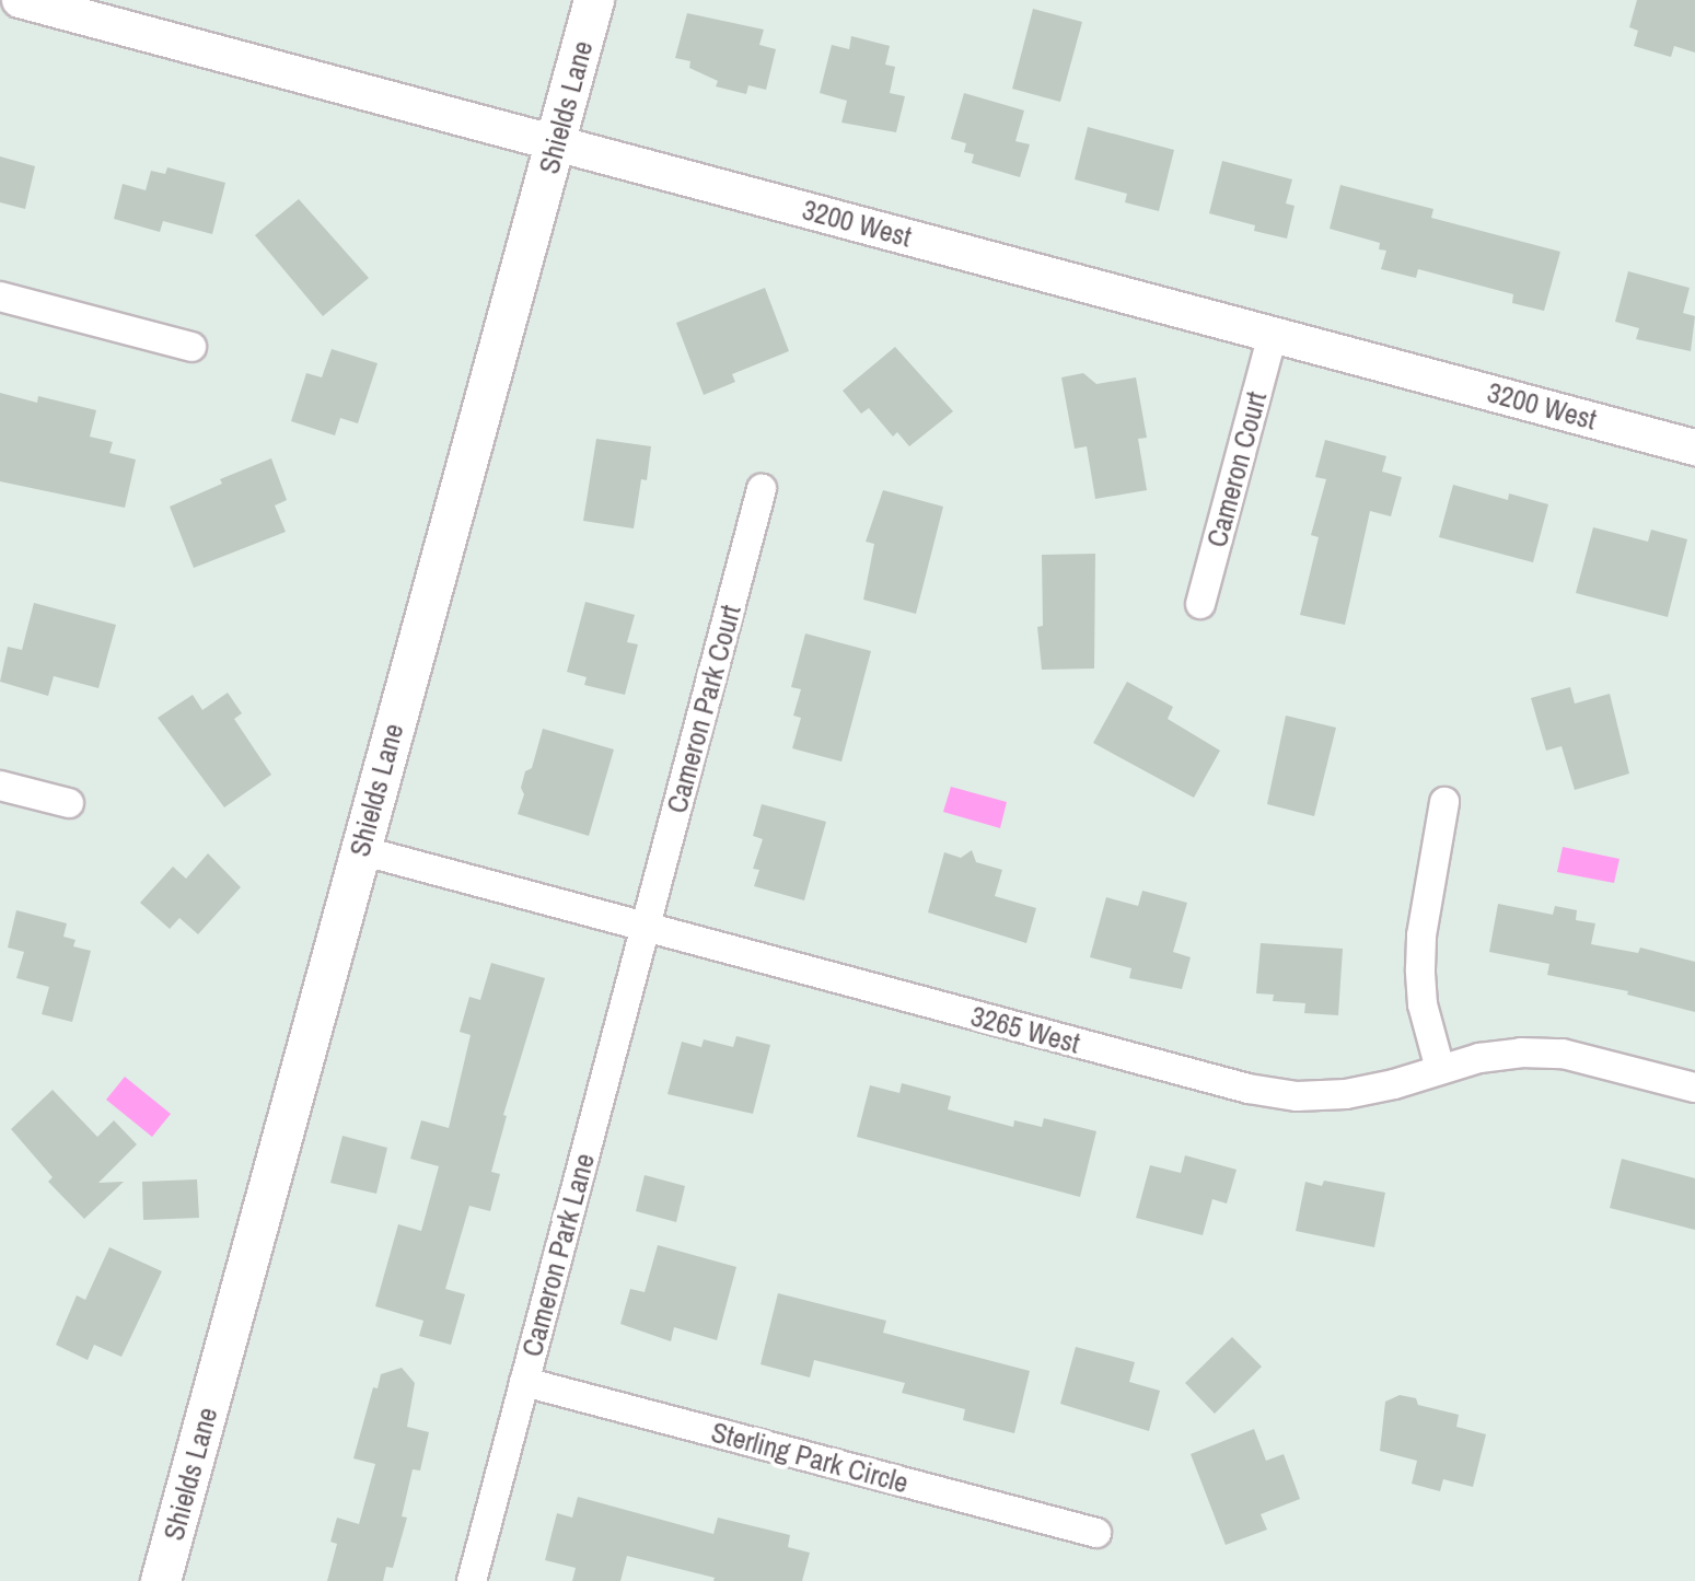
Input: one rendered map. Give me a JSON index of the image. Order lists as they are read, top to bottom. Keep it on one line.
{"streets":{"main road":["Shields Lane"],"street":["3200 West","Cameron Court","Cameron Park Court","3265 West","Cameron Park Lane","Sterling Park Circle"]},"crossings":[["Shields Lane","3200 West"],["Shields Lane","3265 West"],["3200 West","Cameron Court"],["Cameron Park Court","3265 West"],["Cameron Park Court","Cameron Park Lane"],["3265 West","Cameron Park Lane"],["Cameron Park Lane","Sterling Park Circle"]]}
